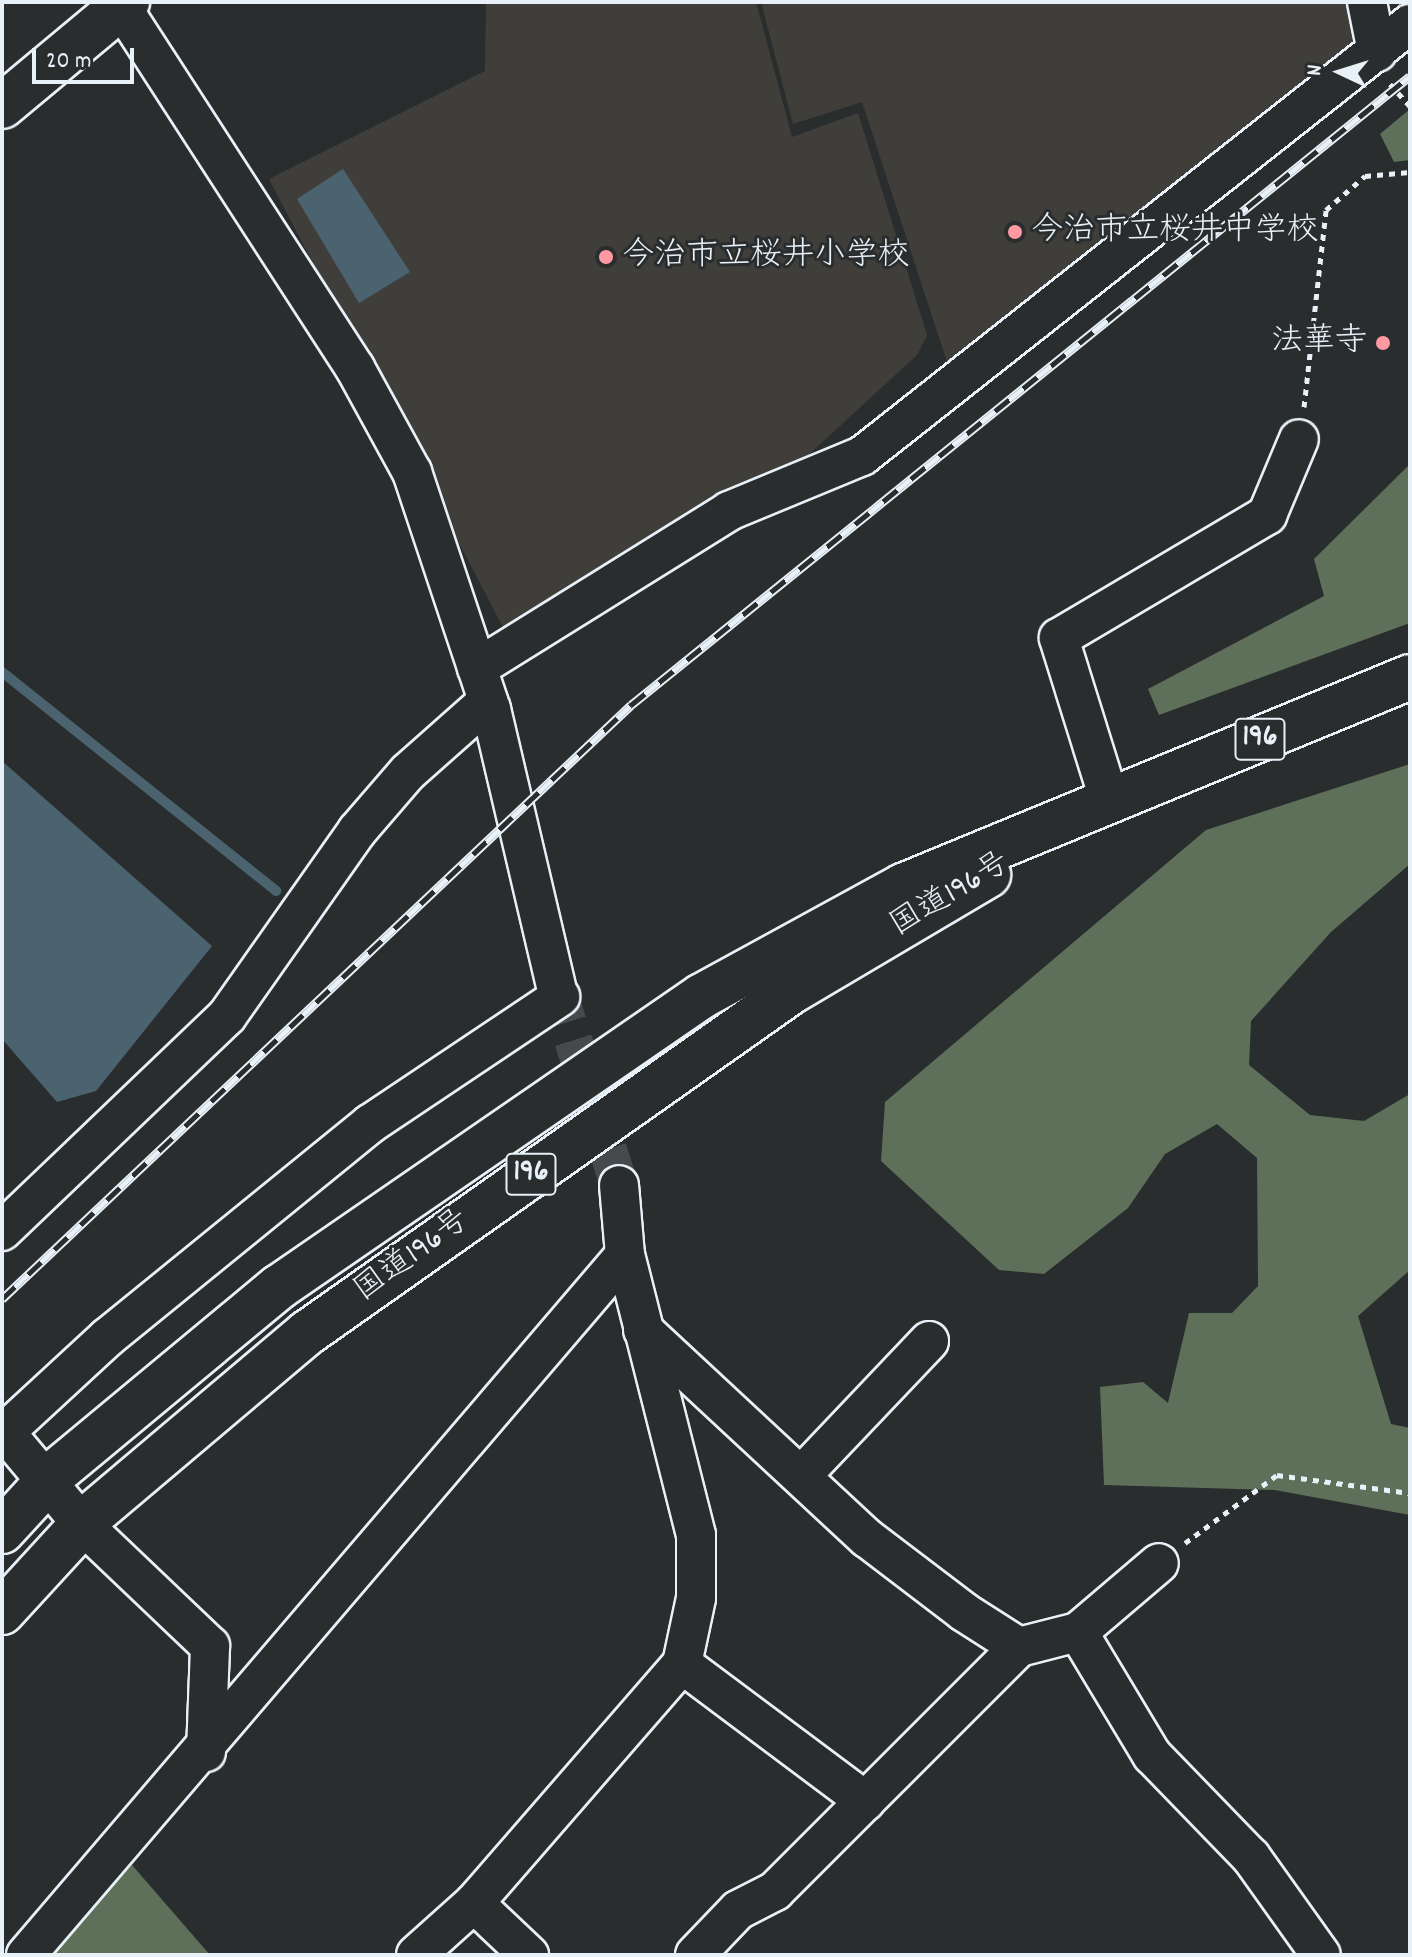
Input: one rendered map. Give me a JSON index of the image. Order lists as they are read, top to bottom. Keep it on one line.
{"streets":{"main road":["196","国道196号"]},"places":["今治市立桜井中学校","今治市立桜井小学校","法華寺"],"scale_bar":"20 m","north":"left"}
